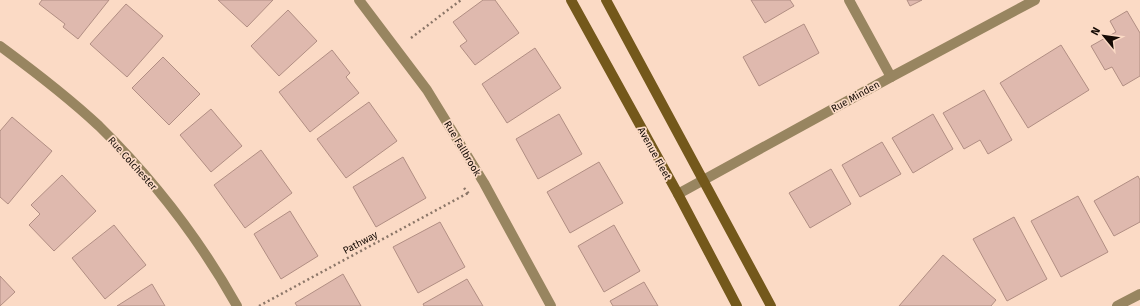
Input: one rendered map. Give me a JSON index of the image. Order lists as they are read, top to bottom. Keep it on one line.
{"streets":{"main road":["Avenue Fleet"],"street":["Rue Minden","Rue Fallbrook","Rue Colchester"],"path":["Pathway"]},"crossings":[["Rue Minden","Avenue Fleet"]],"north":"top left"}
